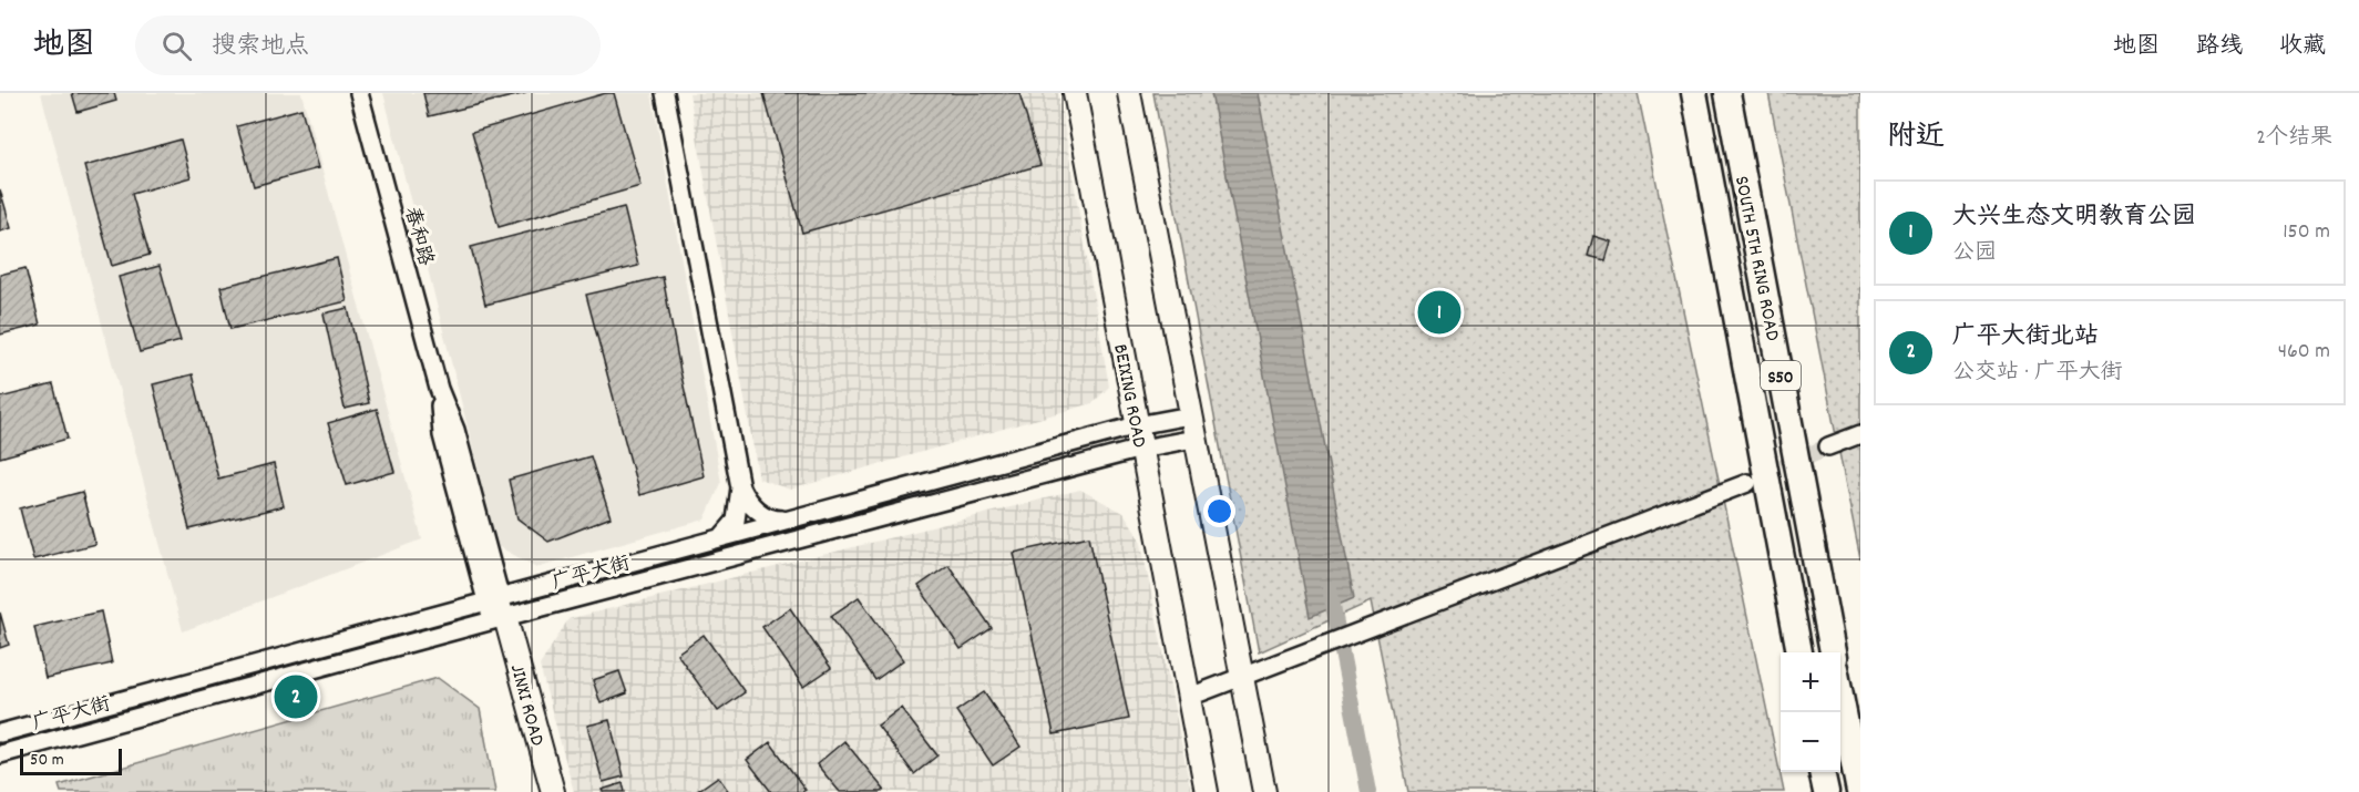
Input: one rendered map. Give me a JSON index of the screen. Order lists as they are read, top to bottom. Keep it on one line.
{"streets":{"highway":["SOUTH 5TH RING ROAD","S50"],"main road":["BEIXING ROAD","JINXI ROAD"],"street":["春和路","广平大街"]},"crossings":[["春和路","广平大街"],["春和路","JINXI ROAD"],["BEIXING ROAD","广平大街"],["广平大街","JINXI ROAD"]],"scale_bar":"50 m","page":{"header":"地图","search":"搜索地点","nav":["地图","路线","收藏"],"heading":["附近","2个结果"],"list":[{"mark":"1","name":"大兴生态文明教育公园","note":"公园","value":"150 m"},{"mark":"2","name":"广平大街北站","note":"公交站 · 广平大街","value":"460 m"}],"pins":["1","2"],"map_buttons":["+","−"],"scale":"50 m"}}
